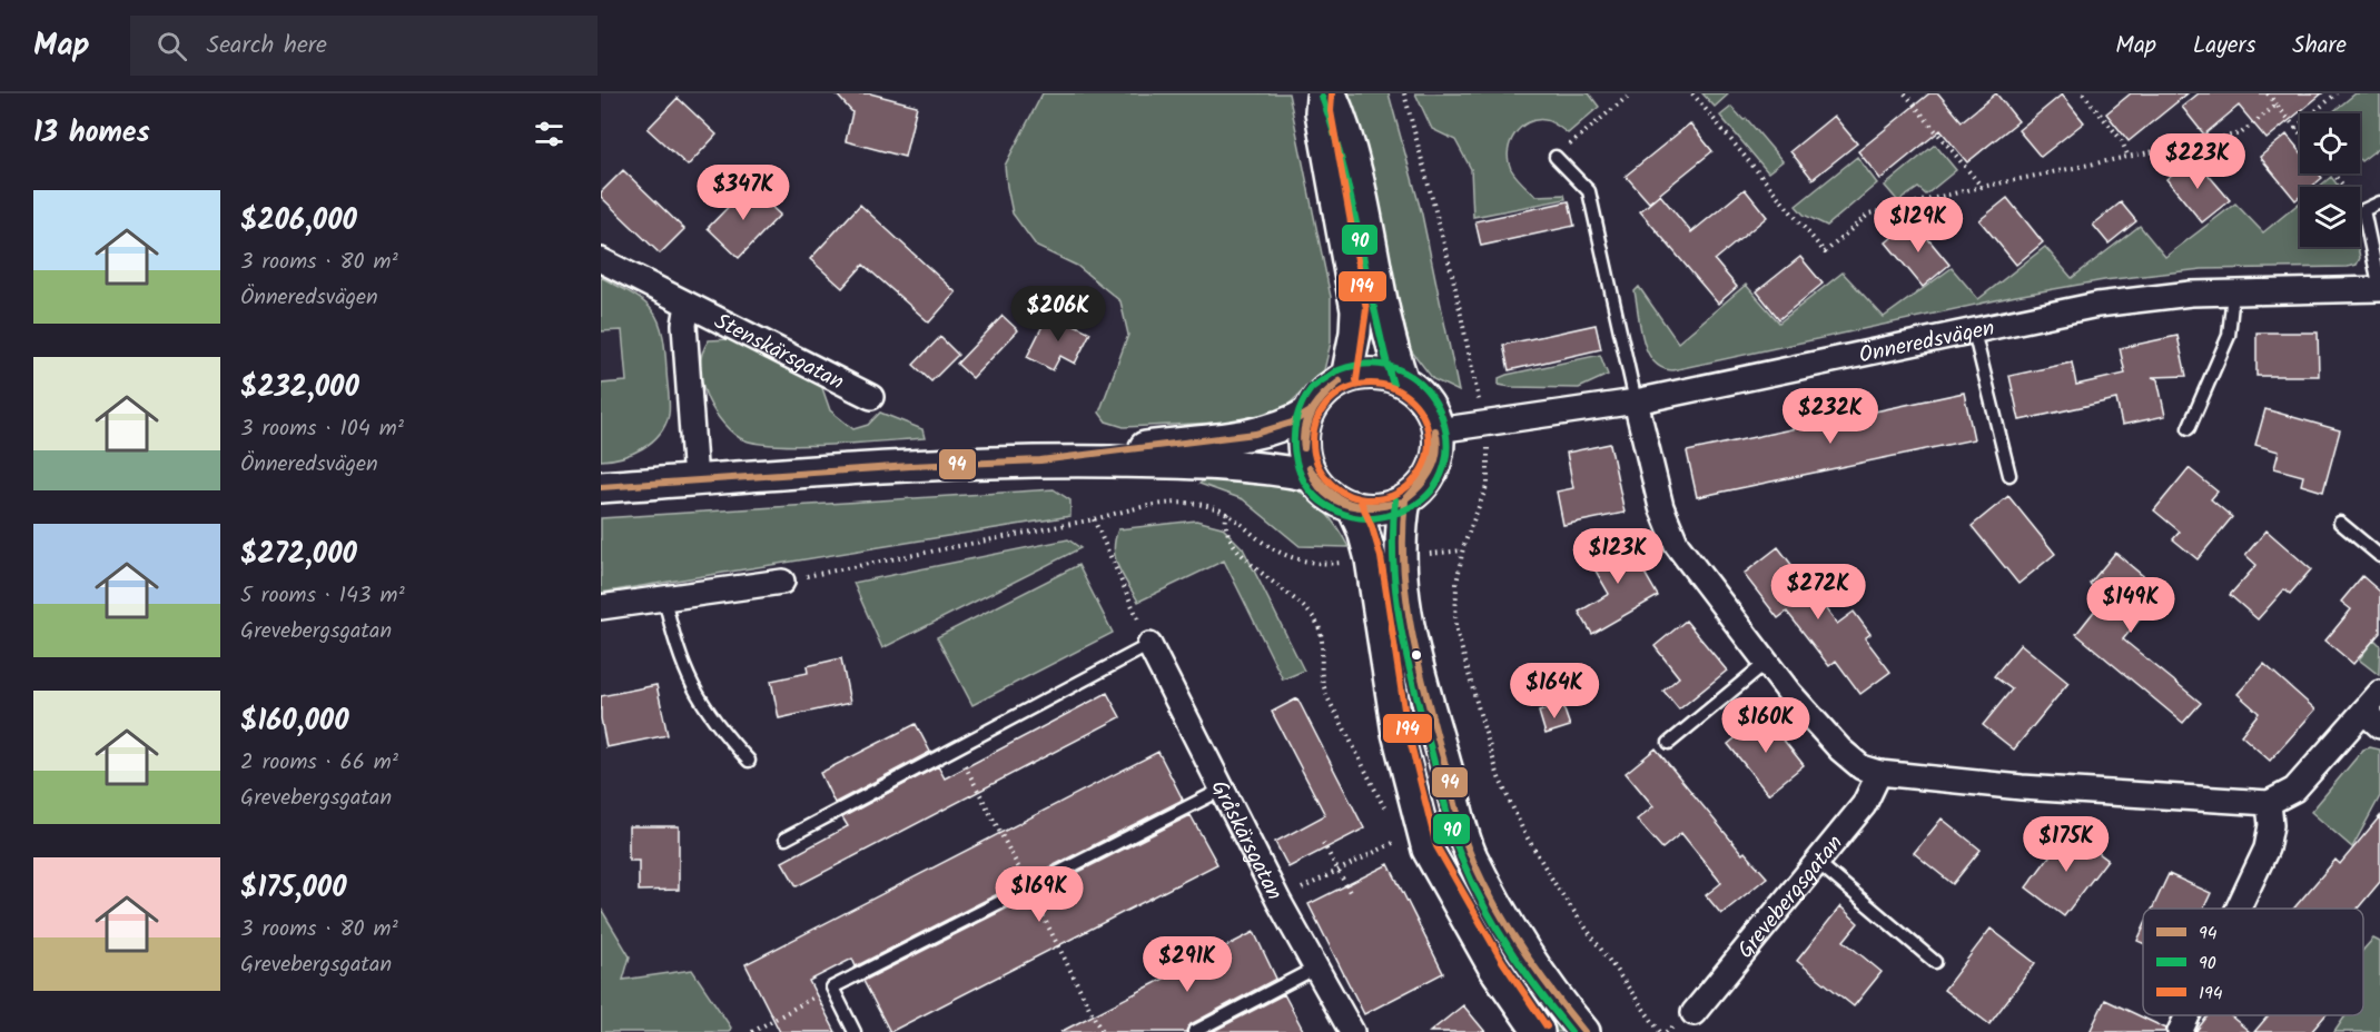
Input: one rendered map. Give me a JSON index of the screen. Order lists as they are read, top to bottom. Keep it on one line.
{"streets":{"street":["Önneredsvägen","Stenskärsgatan","Gråskärsgatan","Grevebergsgatan"]},"lines":["transit line 194","transit line 90","transit line 94"],"legend":["94","90","194"],"page":{"header":"Map","search":"Search here","nav":["Map","Layers","Share"],"heading":"13 homes","price":["$223K","$347K","$129K","$206K","$232K","$123K","$272K","$149K","$164K","$160K","$175K","$169K","$291K"],"list":[{"name":"$206,000","note":"3 rooms · 80 m² · Önneredsvägen"},{"name":"$232,000","note":"3 rooms · 104 m² · Önneredsvägen"},{"name":"$272,000","note":"5 rooms · 143 m² · Grevebergsgatan"},{"name":"$160,000","note":"2 rooms · 66 m² · Grevebergsgatan"},{"name":"$175,000","note":"3 rooms · 80 m² · Grevebergsgatan"}]}}
